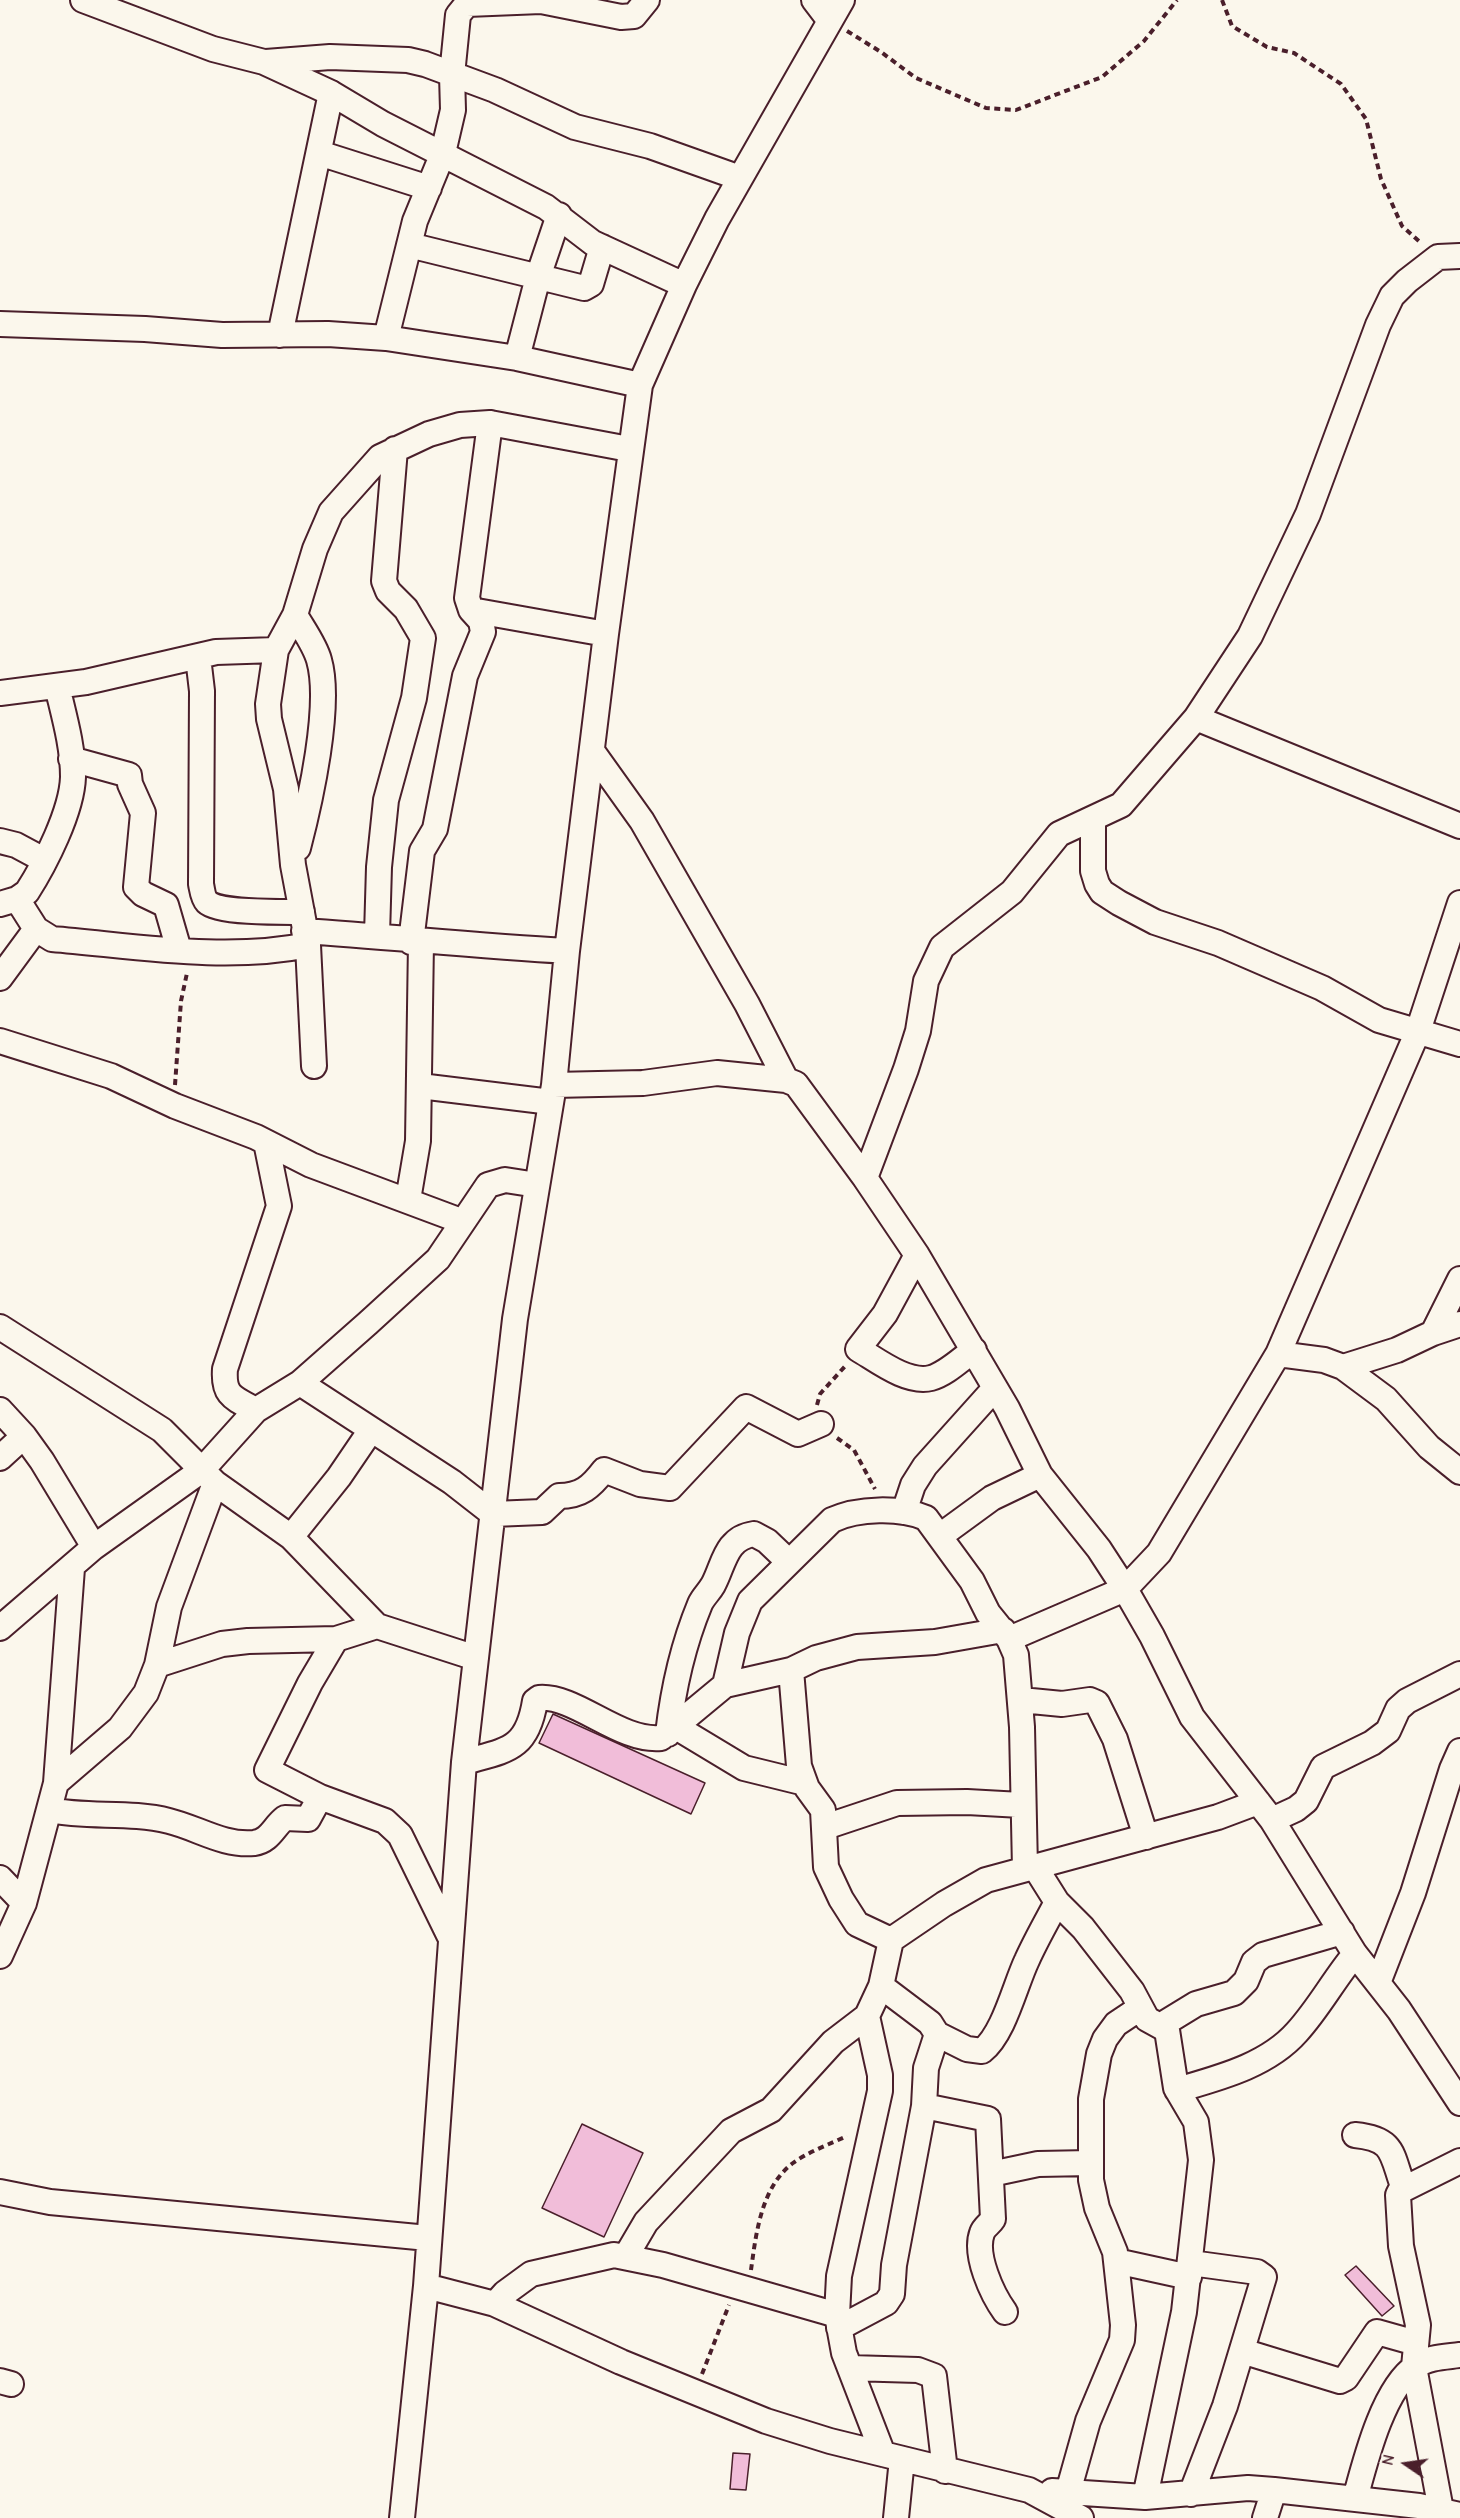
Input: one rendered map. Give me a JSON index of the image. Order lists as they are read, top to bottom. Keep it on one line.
{"north":"left"}
